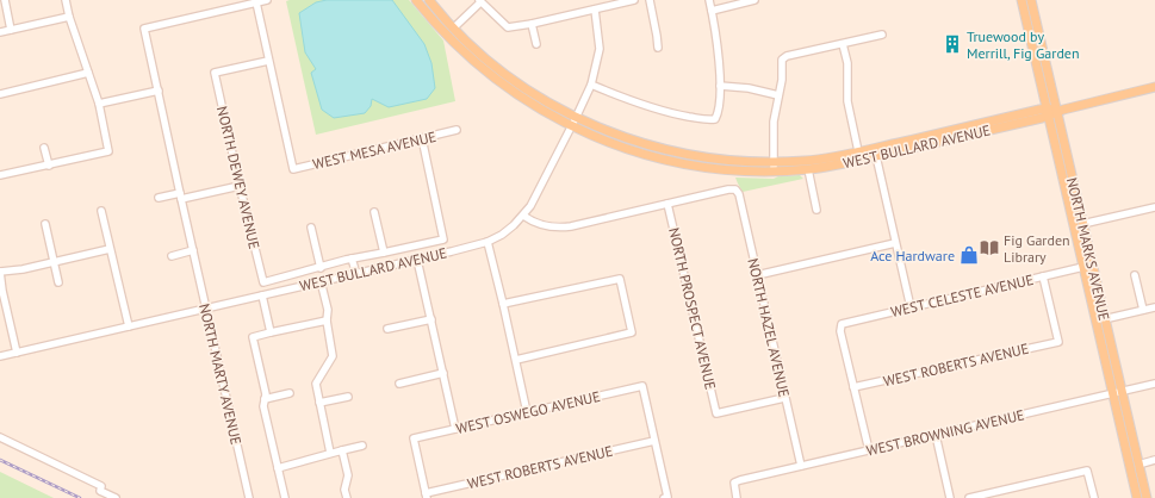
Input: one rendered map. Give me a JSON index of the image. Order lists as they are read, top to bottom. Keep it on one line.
{"streets":{"main road":["WEST BULLARD AVENUE","NORTH MARKS AVENUE"],"street":["WEST MESA AVENUE","NORTH DEWEY AVENUE","WEST CELESTE AVENUE","NORTH PROSPECT AVENUE","NORTH HAZEL AVENUE","WEST ROBERTS AVENUE","NORTH MARTY AVENUE","WEST OSWEGO AVENUE","WEST BROWNING AVENUE"]},"crossings":[["WEST BULLARD AVENUE","WEST MESA AVENUE"],["WEST BULLARD AVENUE","NORTH DEWEY AVENUE"],["WEST BULLARD AVENUE","NORTH MARKS AVENUE"],["WEST BULLARD AVENUE","NORTH MARTY AVENUE"],["WEST MESA AVENUE","NORTH DEWEY AVENUE"],["NORTH MARKS AVENUE","WEST CELESTE AVENUE"],["NORTH MARKS AVENUE","WEST BROWNING AVENUE"],["WEST CELESTE AVENUE","WEST ROBERTS AVENUE"],["NORTH PROSPECT AVENUE","NORTH HAZEL AVENUE"],["NORTH HAZEL AVENUE","WEST BROWNING AVENUE"],["WEST ROBERTS AVENUE","WEST OSWEGO AVENUE"]],"places":{"building":["Truewood by Merrill, Fig Garden"],"library":["Fig Garden Library"],"shop":["Ace Hardware"]}}
